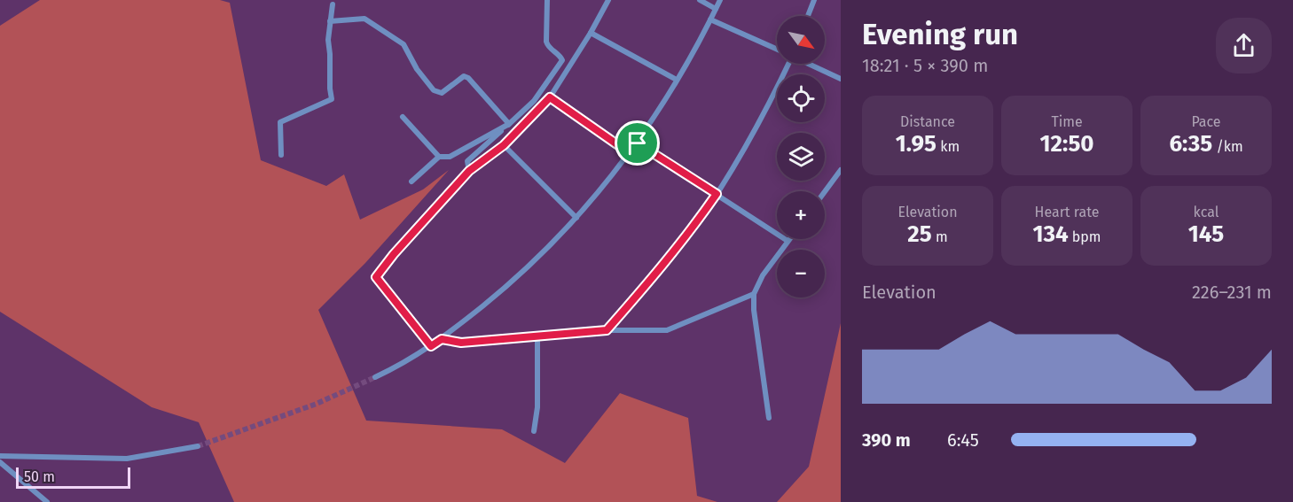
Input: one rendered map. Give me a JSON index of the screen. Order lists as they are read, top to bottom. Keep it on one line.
{"scale_bar":"50 m","north":"bottom right","page":{"heading":["Evening run","18:21 · 5 × 390 m"],"map_buttons":["+","−"],"stats":[["Distance","1.95 km"],["Time","12:50"],["Pace","6:35 /km"],["Elevation","25 m"],["Heart rate","134 bpm"],["kcal","145"]],"chart":["Elevation","226–231 m"],"list":[{"name":"390 m","note":"6:45"}],"scale":"50 m"}}
